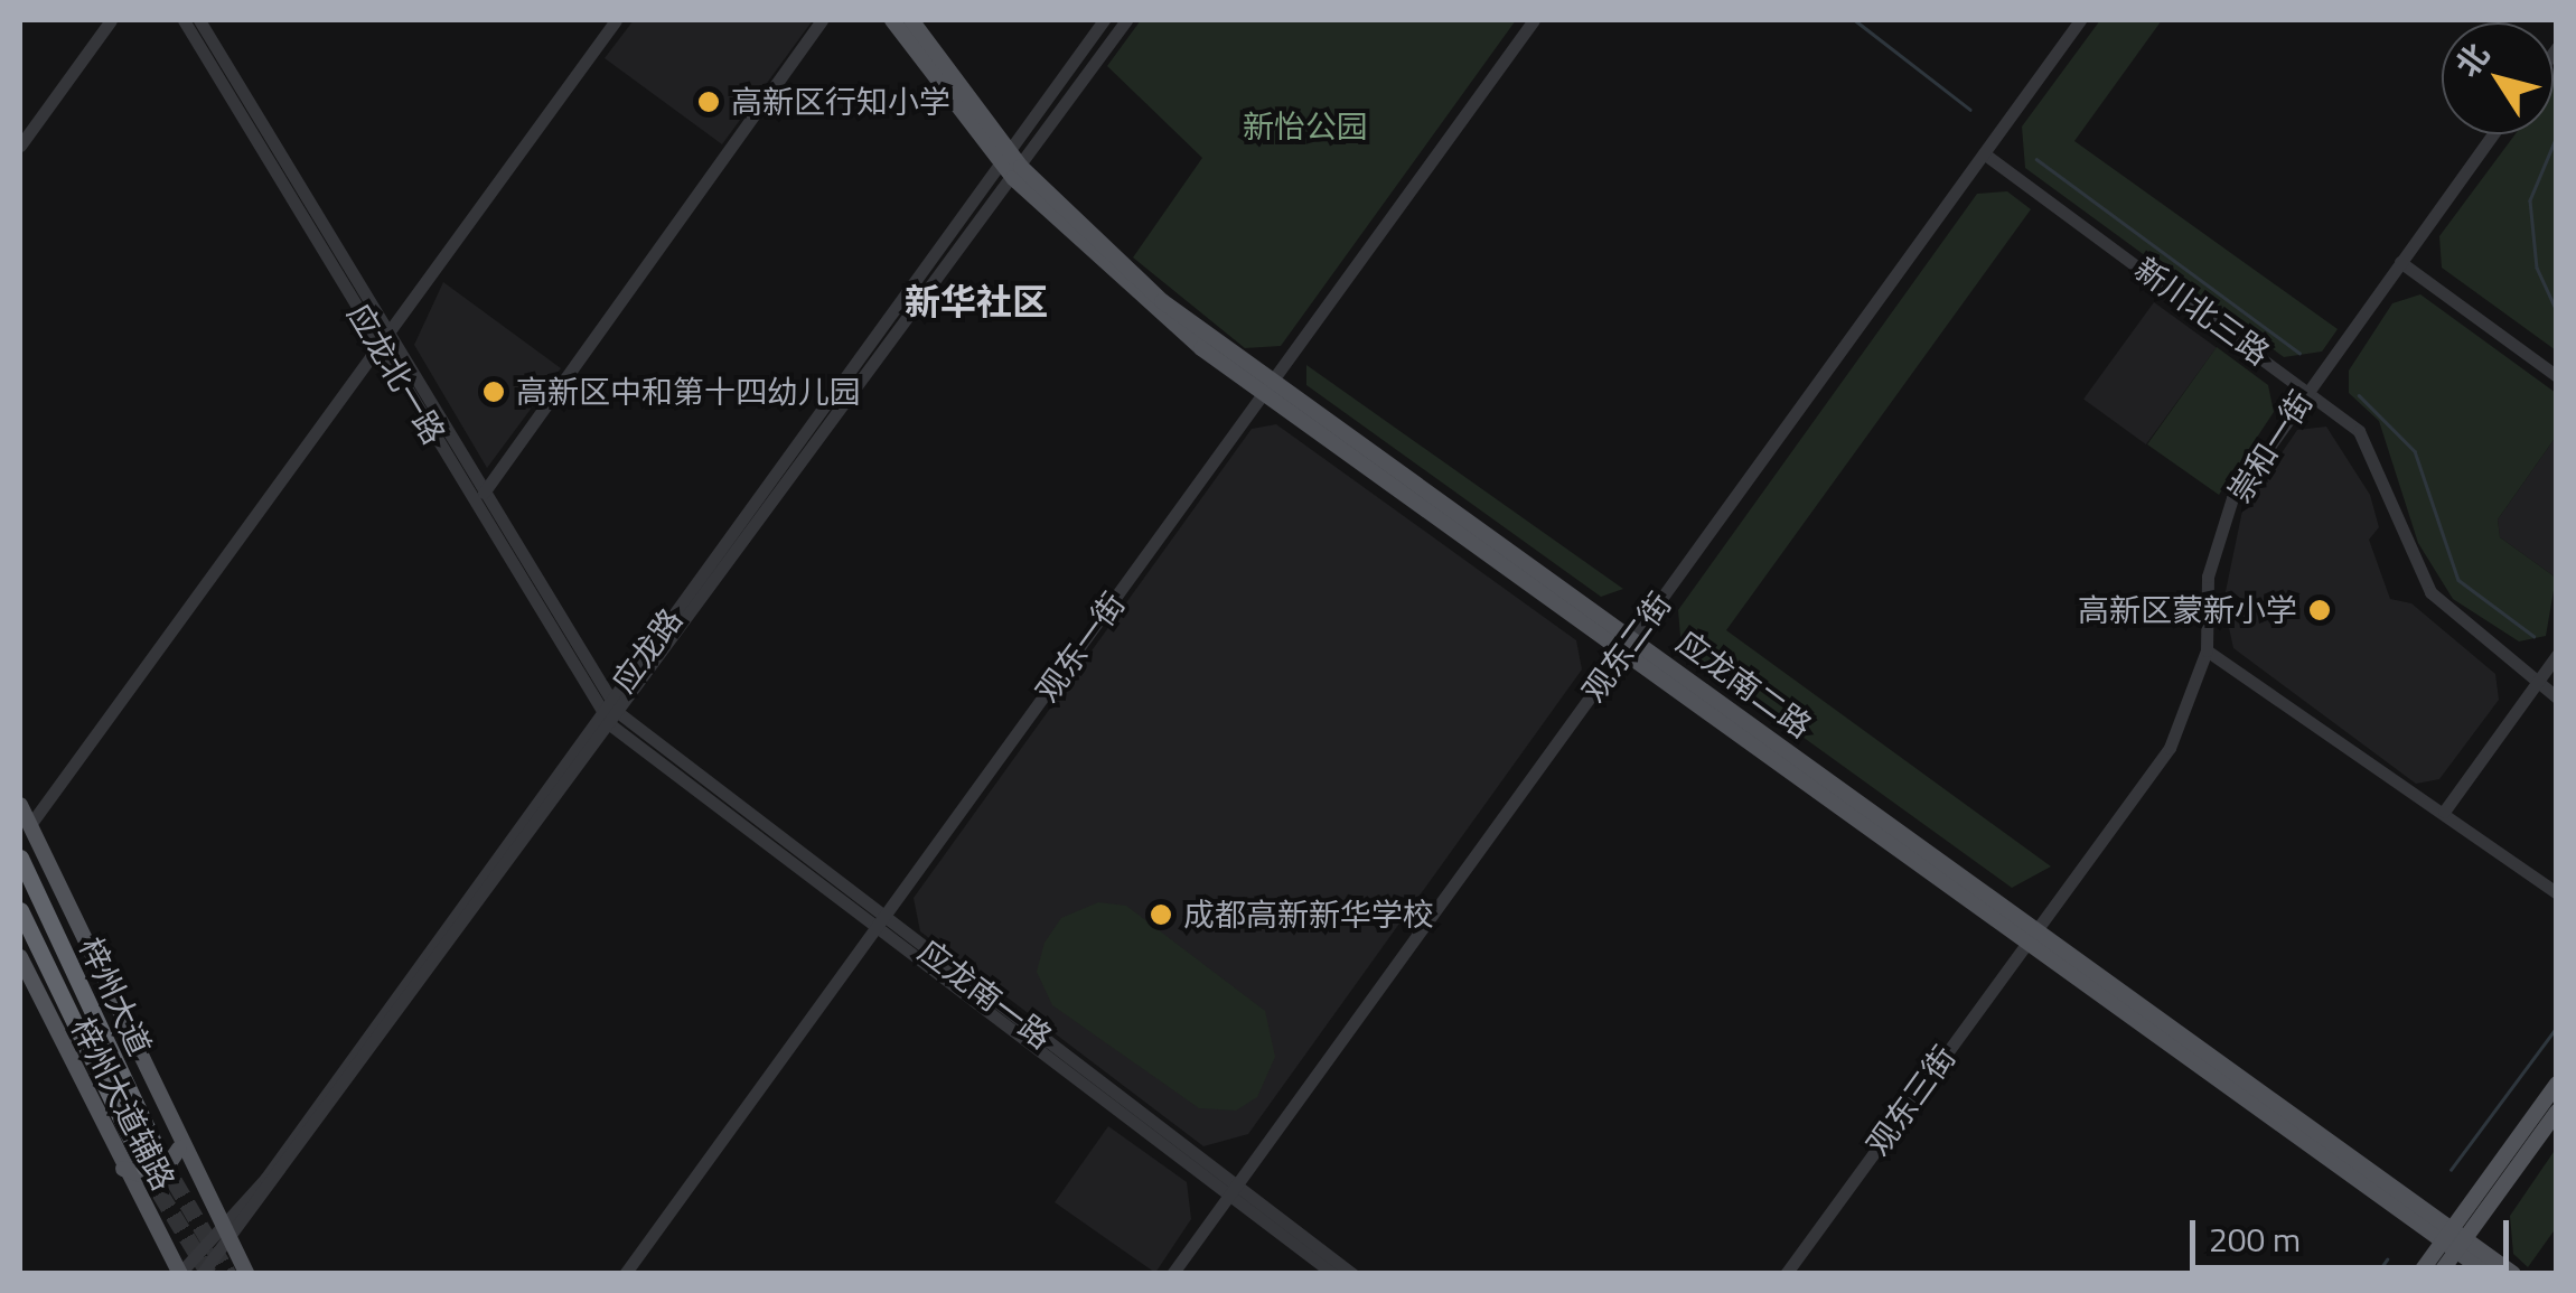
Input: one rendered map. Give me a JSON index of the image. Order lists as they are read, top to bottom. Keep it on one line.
{"streets":{"highway":["梓州大道"],"main road":["应龙南二路","梓州大道辅路"],"street":["新川北三路","应龙北一路","崇和一街","观东一街","观东二街","应龙路","应龙南一路","观东三街"]},"crossings":[["新川北三路","崇和一街"],["新川北三路","观东二街"],["应龙北一路","应龙路"],["应龙北一路","应龙南一路"],["崇和一街","应龙南二路"],["崇和一街","观东三街"],["观东一街","应龙南二路"],["观东一街","应龙南一路"],["观东二街","应龙南二路"],["观东二街","应龙南一路"],["应龙路","应龙南二路"],["应龙路","应龙南一路"],["应龙路","梓州大道辅路"],["应龙南二路","观东三街"]],"districts":["新华社区"],"parks":["新怡公园"],"places":["高新区行知小学","高新区中和第十四幼儿园","高新区蒙新小学","成都高新新华学校"],"scale_bar":"200 m","north":"top left"}
